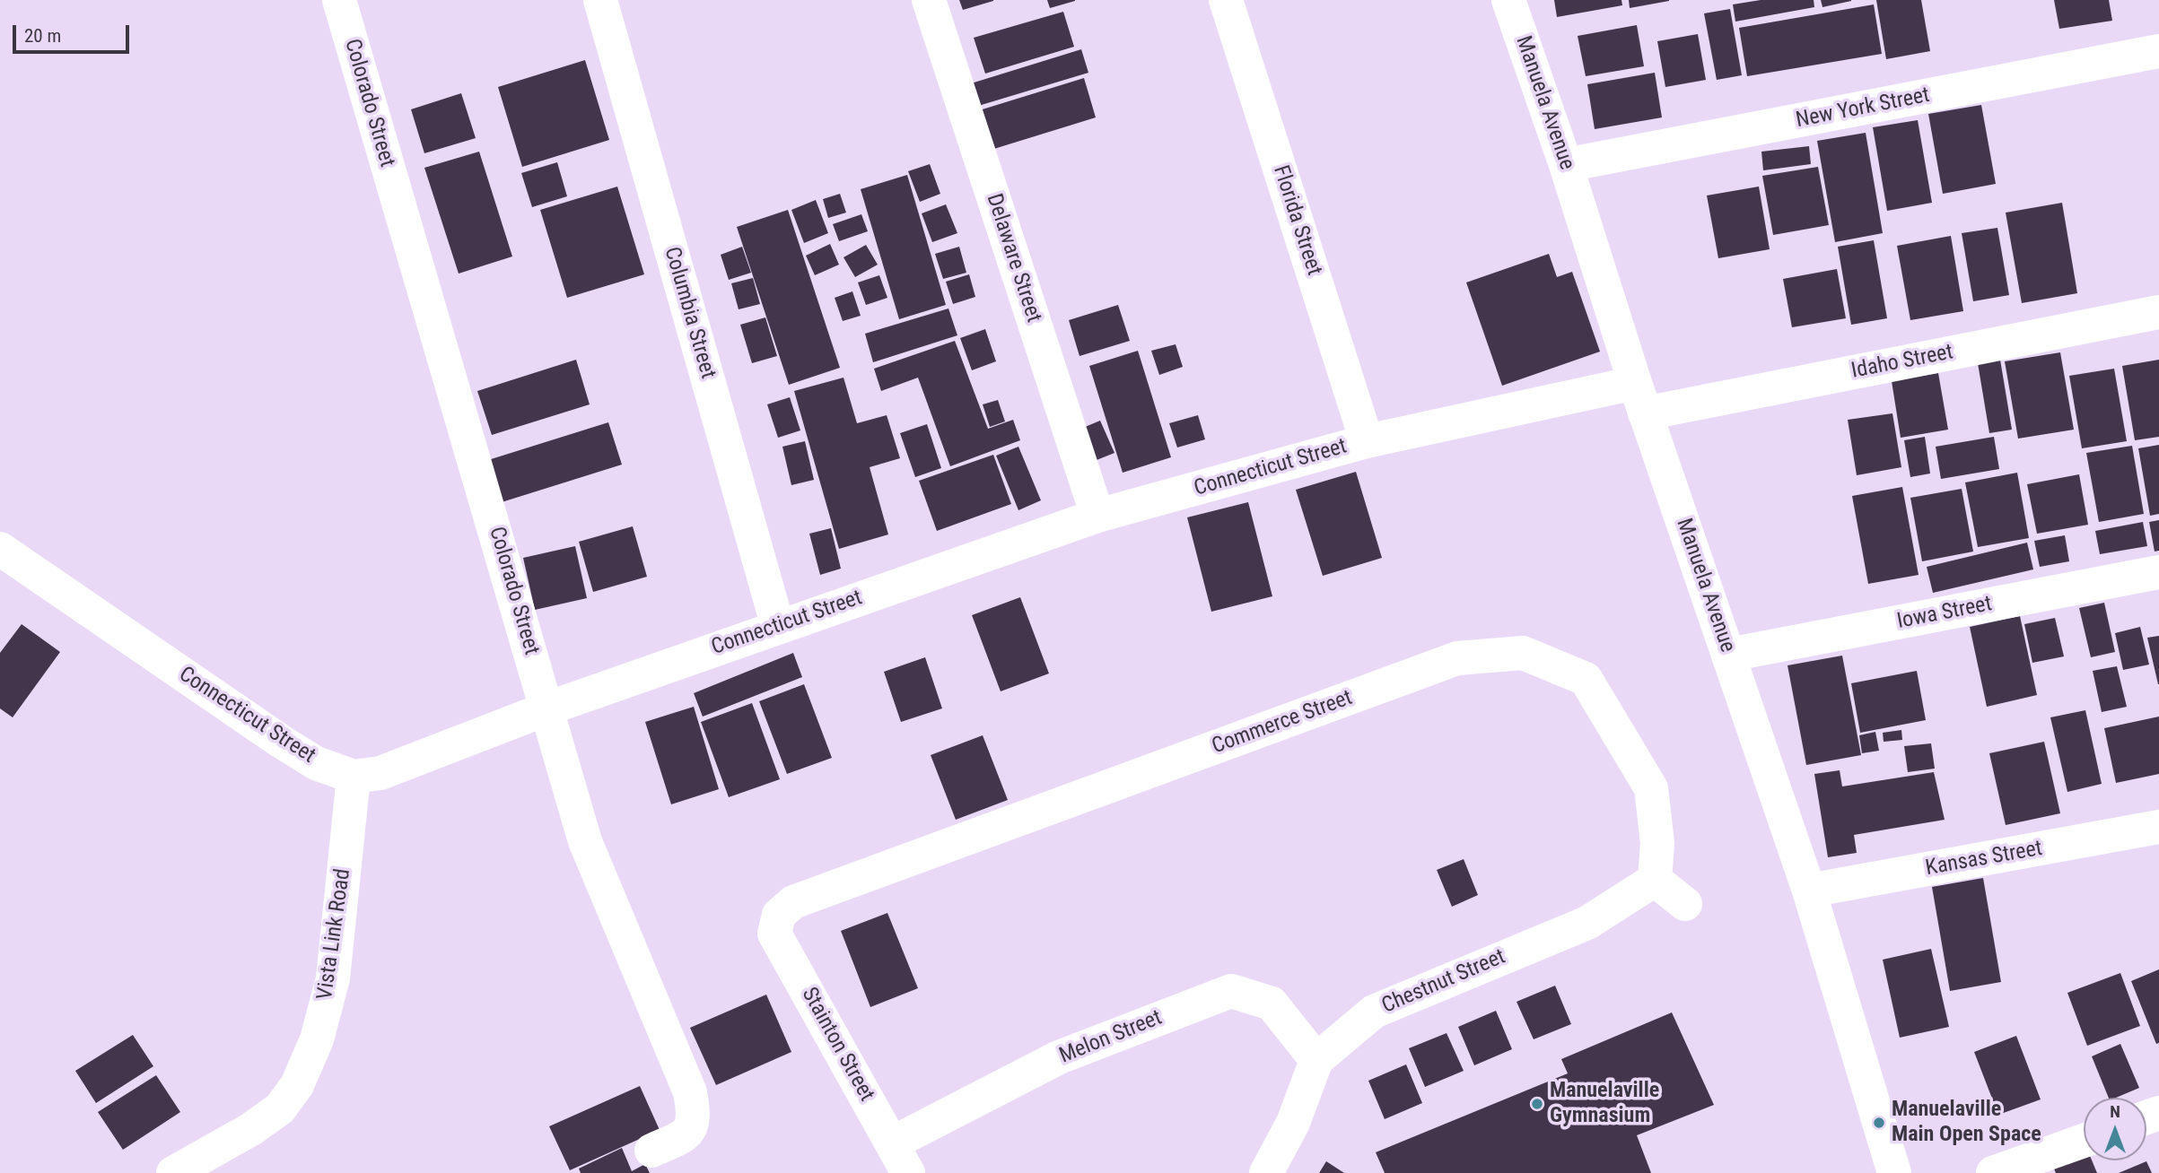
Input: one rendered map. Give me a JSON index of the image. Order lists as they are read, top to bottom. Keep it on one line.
{"streets":{"street":["Colorado Street","Manuela Avenue","New York Street","Florida Street","Delaware Street","Columbia Street","Idaho Street","Connecticut Street","Iowa Street","Commerce Street","Kansas Street","Vista Link Road","Chestnut Street","Melon Street","Stainton Street"]},"crossings":[["Colorado Street","Connecticut Street"],["Manuela Avenue","New York Street"],["Manuela Avenue","Idaho Street"],["Manuela Avenue","Connecticut Street"],["Manuela Avenue","Iowa Street"],["Manuela Avenue","Kansas Street"],["Florida Street","Connecticut Street"],["Delaware Street","Connecticut Street"],["Columbia Street","Connecticut Street"],["Idaho Street","Connecticut Street"],["Connecticut Street","Vista Link Road"],["Commerce Street","Chestnut Street"],["Commerce Street","Stainton Street"],["Chestnut Street","Melon Street"],["Melon Street","Stainton Street"]],"places":["Manuelaville Gymnasium","Manuelaville Main Open Space"],"scale_bar":"20 m","north":"top"}
